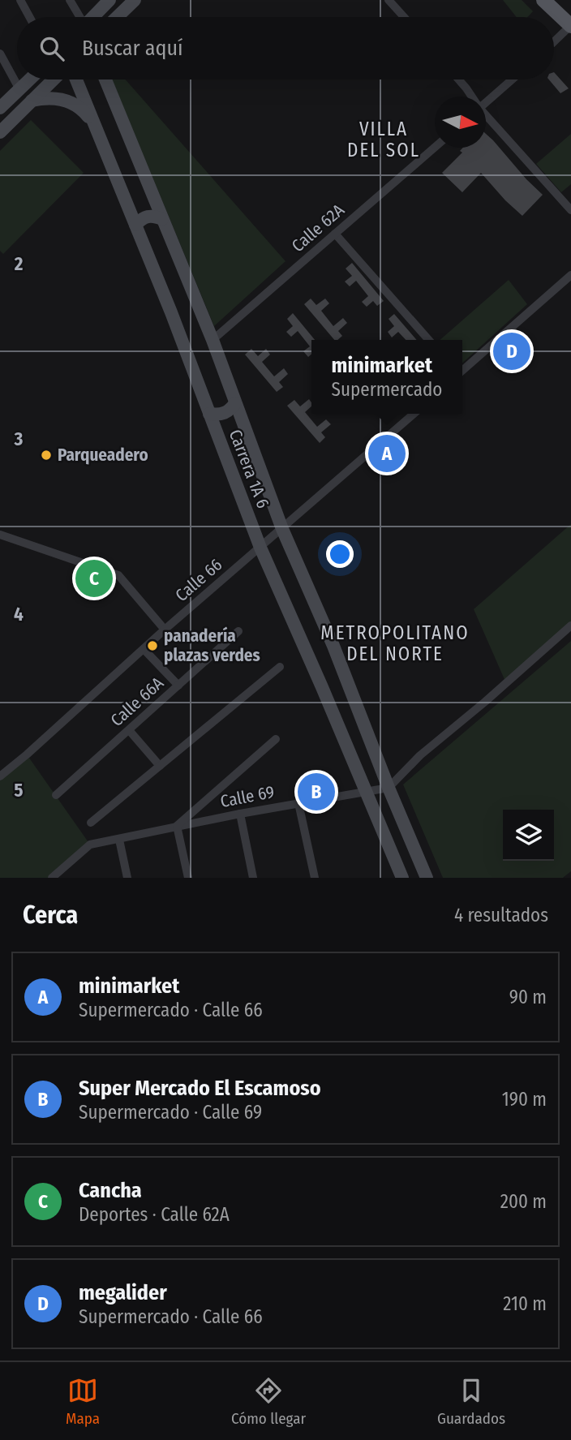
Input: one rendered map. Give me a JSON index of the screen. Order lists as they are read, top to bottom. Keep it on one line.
{"streets":{"street":["Calle 62A","Carrera 1A 6","Calle 66","Calle 66A","Calle 69"]},"crossings":[["Calle 62A","Carrera 1A 6"],["Carrera 1A 6","Calle 66"],["Carrera 1A 6","Calle 69"]],"districts":["VILLA DEL SOL","METROPOLITANO DEL NORTE"],"places":["Parqueadero","panadería plazas verdes"],"north":"right","page":{"search":"Buscar aquí","pins":["D","A","C","B"],"popup":["minimarket","Supermercado"],"heading":["Cerca","4 resultados"],"list":[{"mark":"A","name":"minimarket","note":"Supermercado · Calle 66","value":"90 m"},{"mark":"B","name":"Super Mercado El Escamoso","note":"Supermercado · Calle 69","value":"190 m"},{"mark":"C","name":"Cancha","note":"Deportes · Calle 62A","value":"200 m"},{"mark":"D","name":"megalider","note":"Supermercado · Calle 66","value":"210 m"}],"nav":["Mapa","Cómo llegar","Guardados"]},"grid":{"rows":["2","3","4","5"]}}
